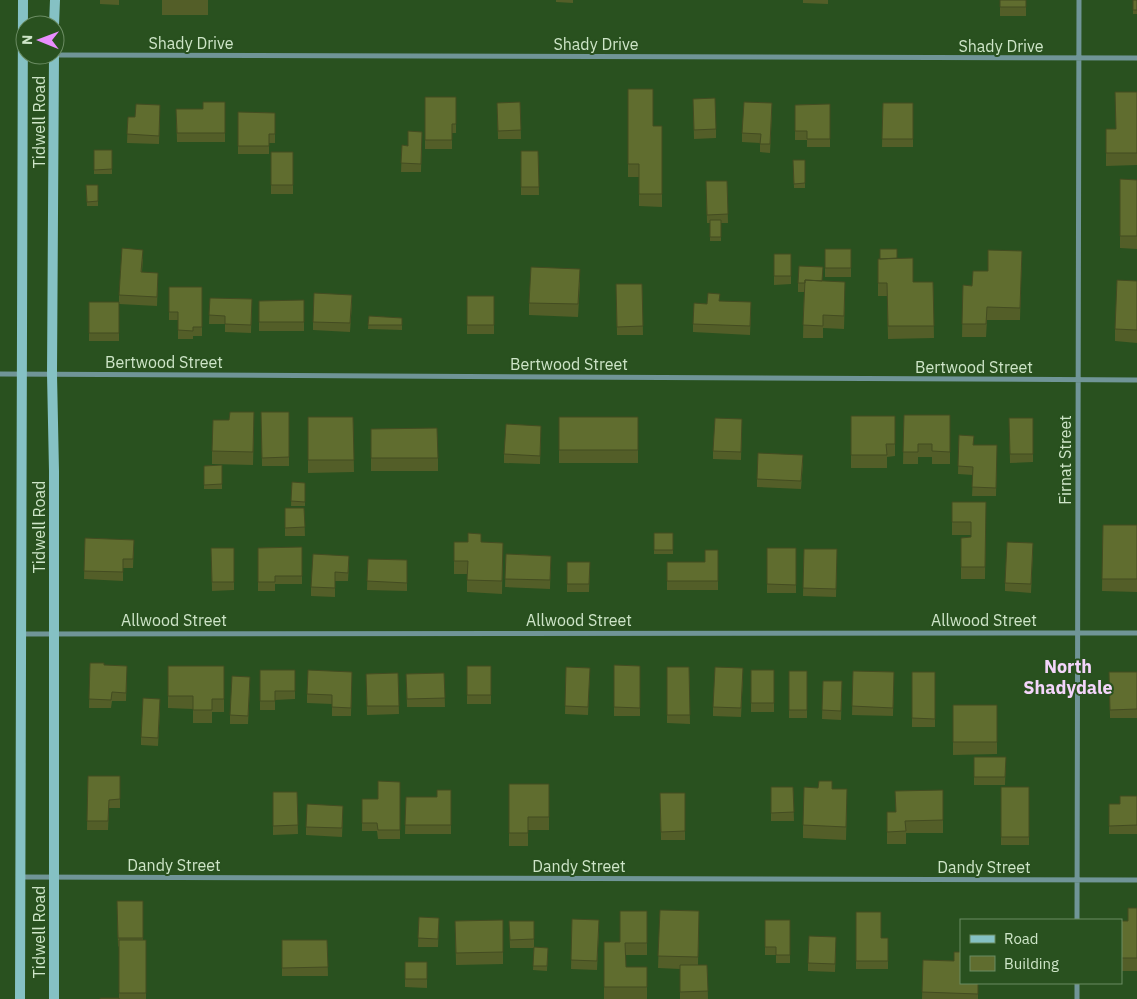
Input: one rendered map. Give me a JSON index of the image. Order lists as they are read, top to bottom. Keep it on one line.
{"streets":{"main road":["Tidwell Road"],"street":["Shady Drive","Bertwood Street","Firnat Street","Allwood Street","Dandy Street"]},"crossings":[["Shady Drive","Firnat Street"],["Tidwell Road","Bertwood Street"],["Tidwell Road","Allwood Street"],["Tidwell Road","Dandy Street"],["Bertwood Street","Firnat Street"],["Firnat Street","Allwood Street"],["Firnat Street","Dandy Street"]],"districts":["North Shadydale"],"legend":["Road","Building"],"north":"left"}
